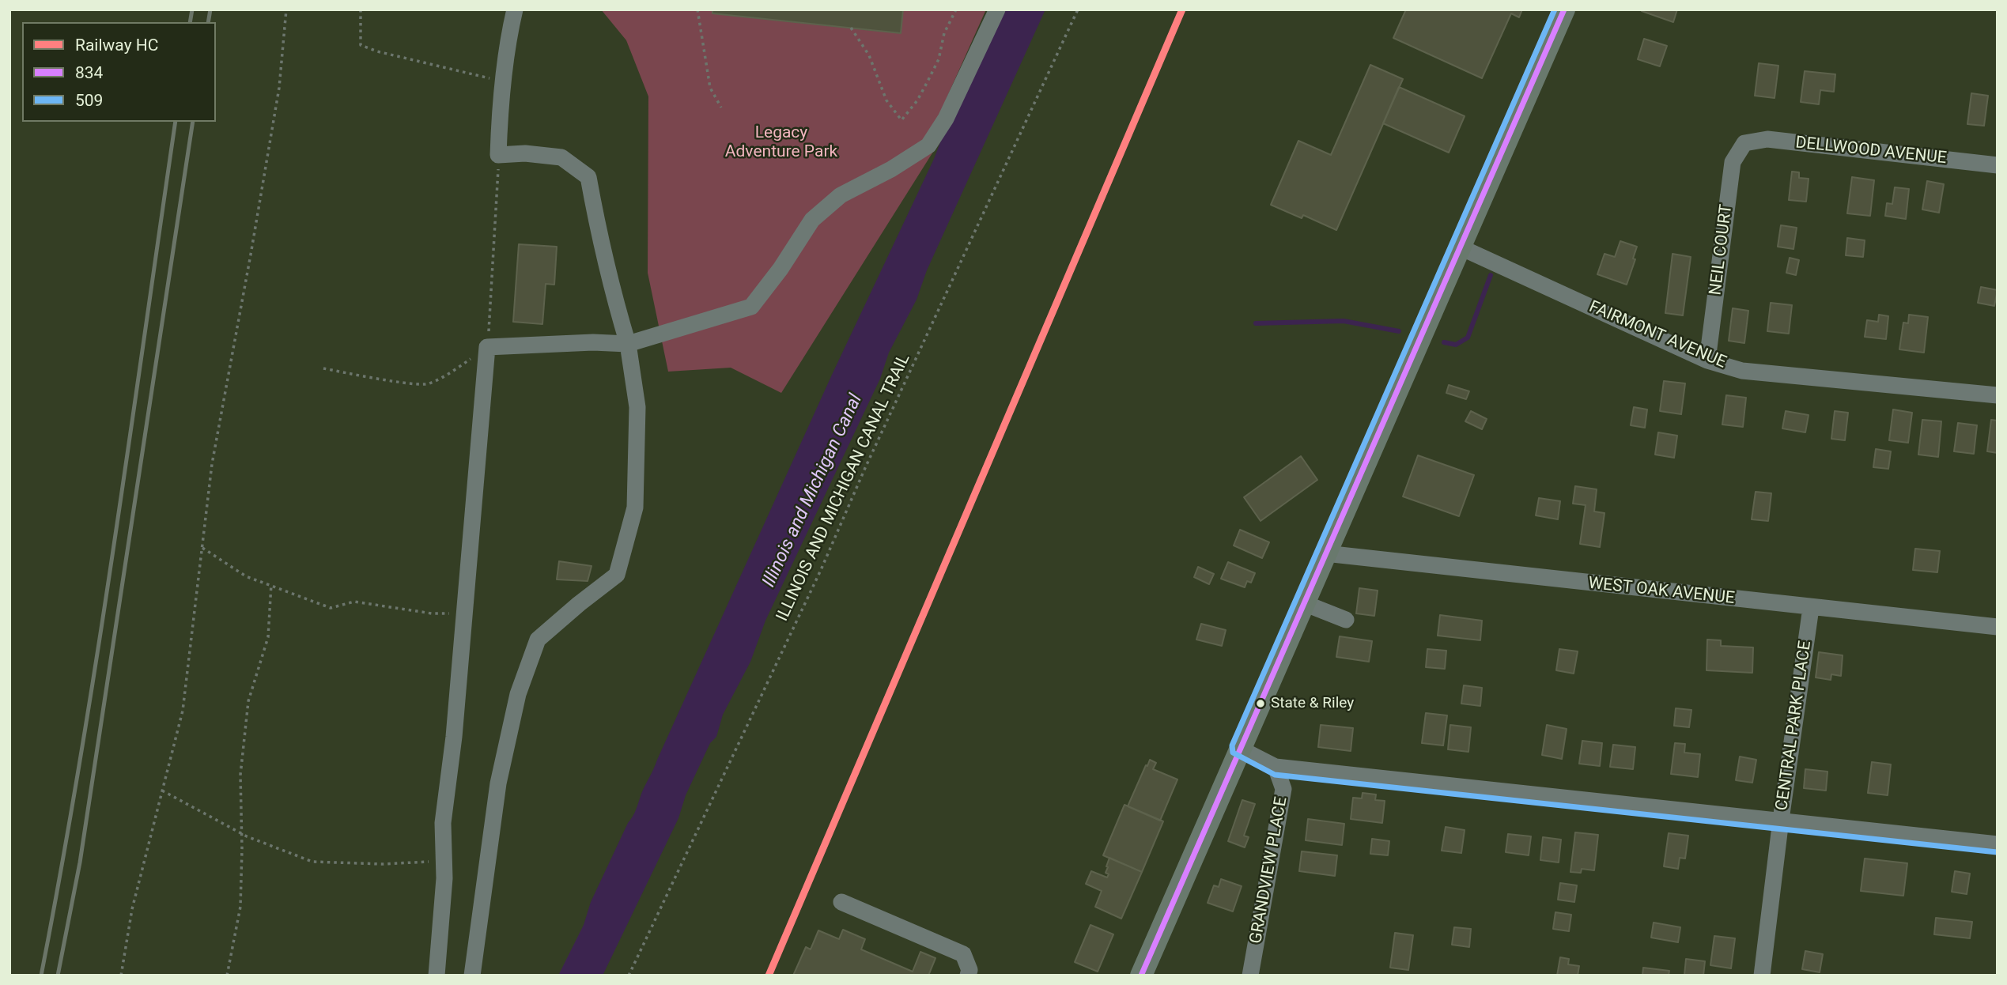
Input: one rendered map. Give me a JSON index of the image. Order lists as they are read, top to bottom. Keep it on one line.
{"streets":{"street":["DELLWOOD AVENUE","NEIL COURT","FAIRMONT AVENUE","WEST OAK AVENUE","CENTRAL PARK PLACE","GRANDVIEW PLACE"],"path":["ILLINOIS AND MICHIGAN CANAL TRAIL"]},"crossings":[["DELLWOOD AVENUE","NEIL COURT"],["NEIL COURT","FAIRMONT AVENUE"],["WEST OAK AVENUE","CENTRAL PARK PLACE"]],"water":["Illinois and Michigan Canal"],"parks":["Legacy Adventure Park"],"places":["State & Riley"],"lines":["rail line HC","transit line 834","transit line 509"],"legend":["Railway HC","834","509"]}
